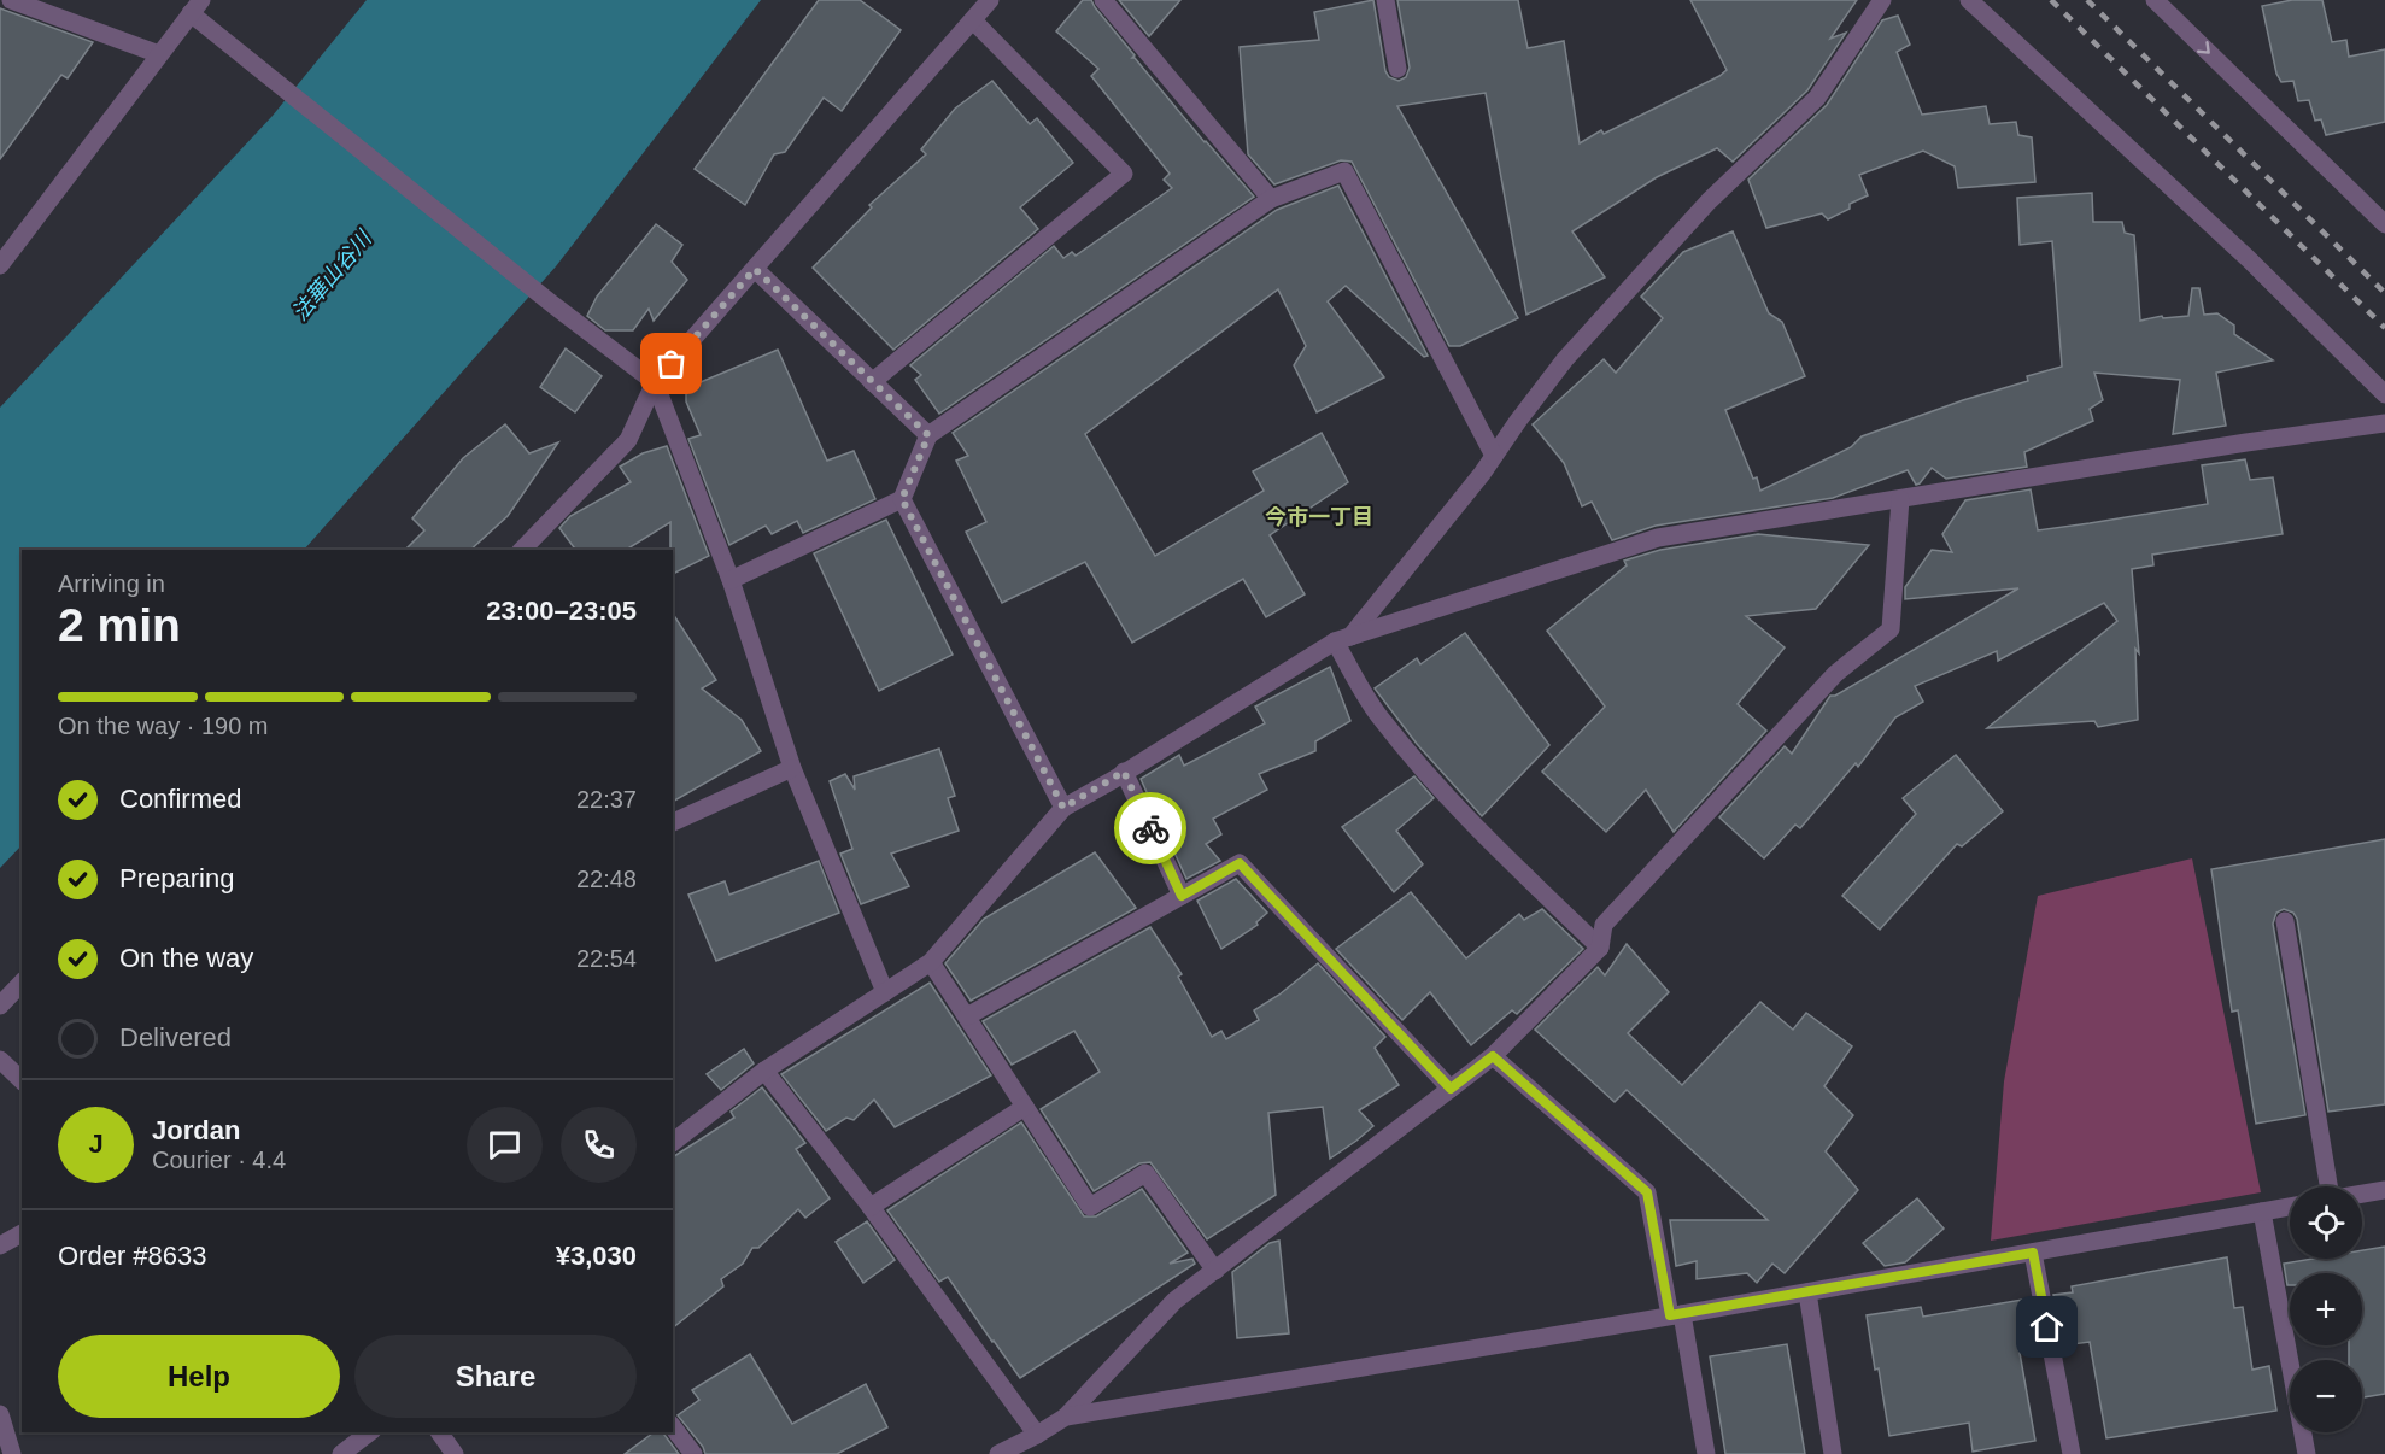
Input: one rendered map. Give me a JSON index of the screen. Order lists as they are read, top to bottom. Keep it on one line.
{"districts":["今市一丁目"],"water":["法華山谷川"],"page":{"heading":["2 min","Arriving in","23:00–23:05"],"panel":["Jordan","Courier · 4.4","Order #8633","¥3,030"],"bar":"On the way · 190 m","list":[["Confirmed","22:37"],["Preparing","22:48"],["On the way","22:54"],"Delivered"],"round":"J","map_buttons":["+","−"],"buttons":["Help","Share"]}}
